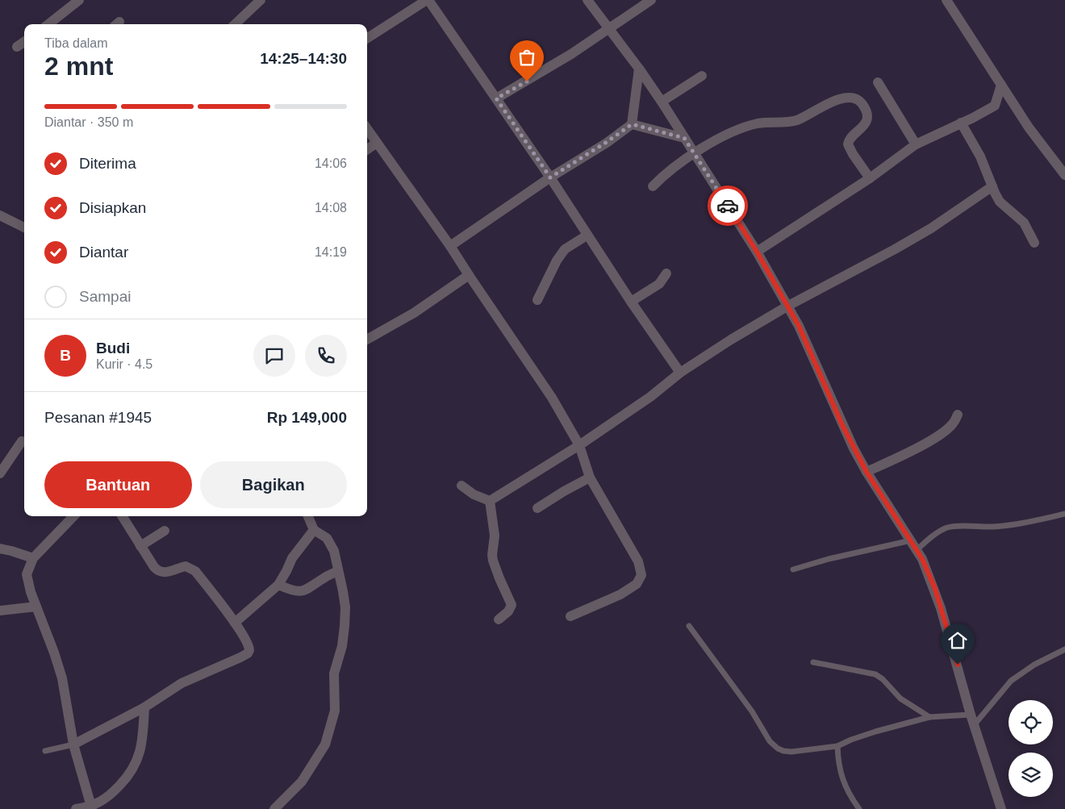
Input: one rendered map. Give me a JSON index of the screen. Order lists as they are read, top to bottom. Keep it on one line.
{"page":{"heading":["2 mnt","Tiba dalam","14:25–14:30"],"panel":["Budi","Kurir · 4.5","Pesanan #1945","Rp 149,000"],"bar":"Diantar · 350 m","list":[["Diterima","14:06"],["Disiapkan","14:08"],["Diantar","14:19"],"Sampai"],"round":"B","buttons":["Bantuan","Bagikan"]}}
